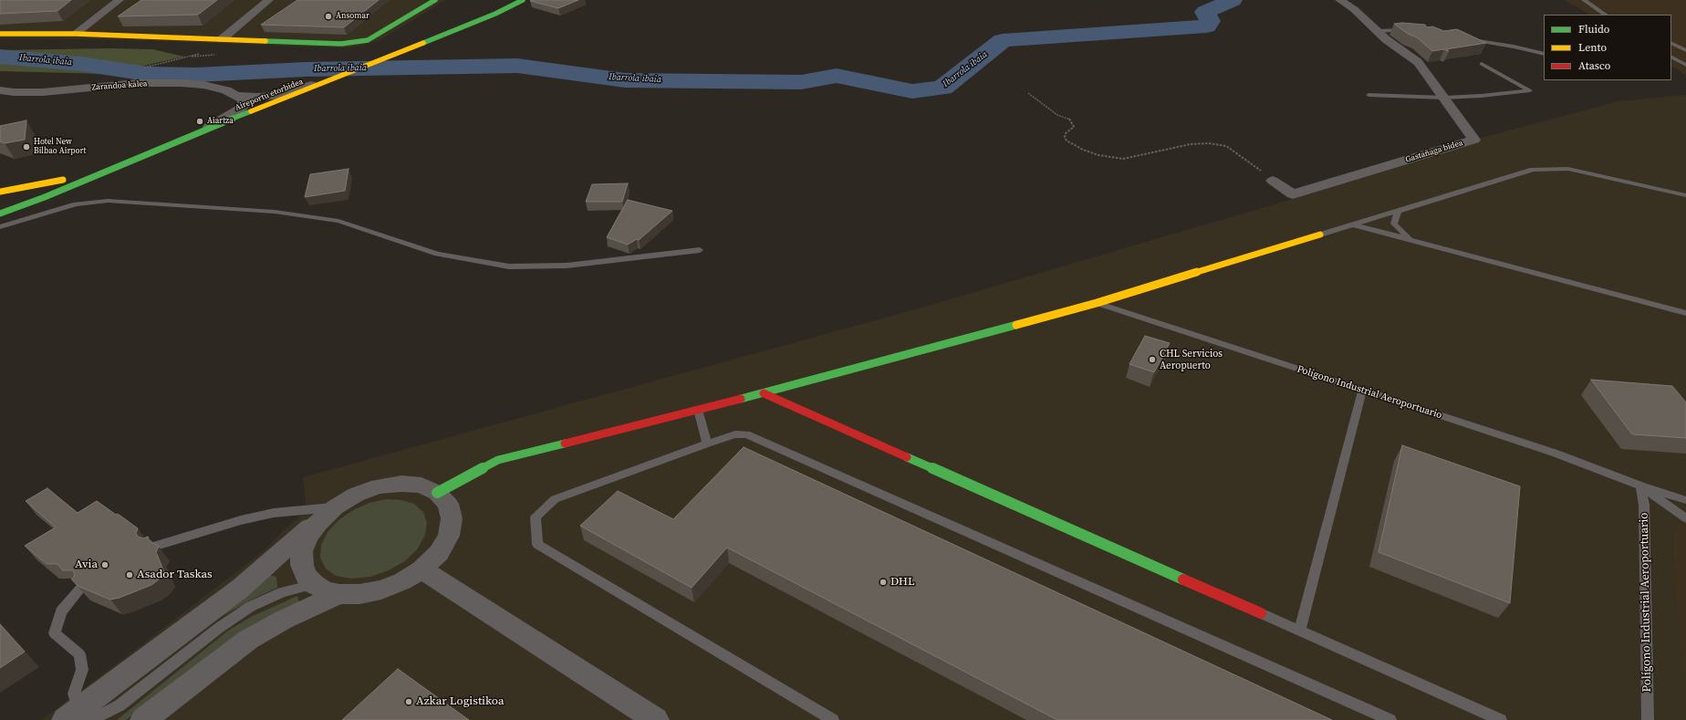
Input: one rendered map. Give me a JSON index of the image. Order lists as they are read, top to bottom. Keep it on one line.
{"streets":{"street":["Zarandoa kalea","Aireportu etorbidea","Gastañaga bidea"],"lane":["Polígono Industrial Aeroportuario"]},"crossings":[["Zarandoa kalea","Aireportu etorbidea"]],"water":["Ibarrola ibaia"],"places":["Ansomar","Aiartza","Hotel New Bilbao Airport","CHL Servicios Aeropuerto","Avia","Asador Taskas","DHL","Azkar Logistikoa"],"legend":["Fluido","Lento","Atasco"]}
